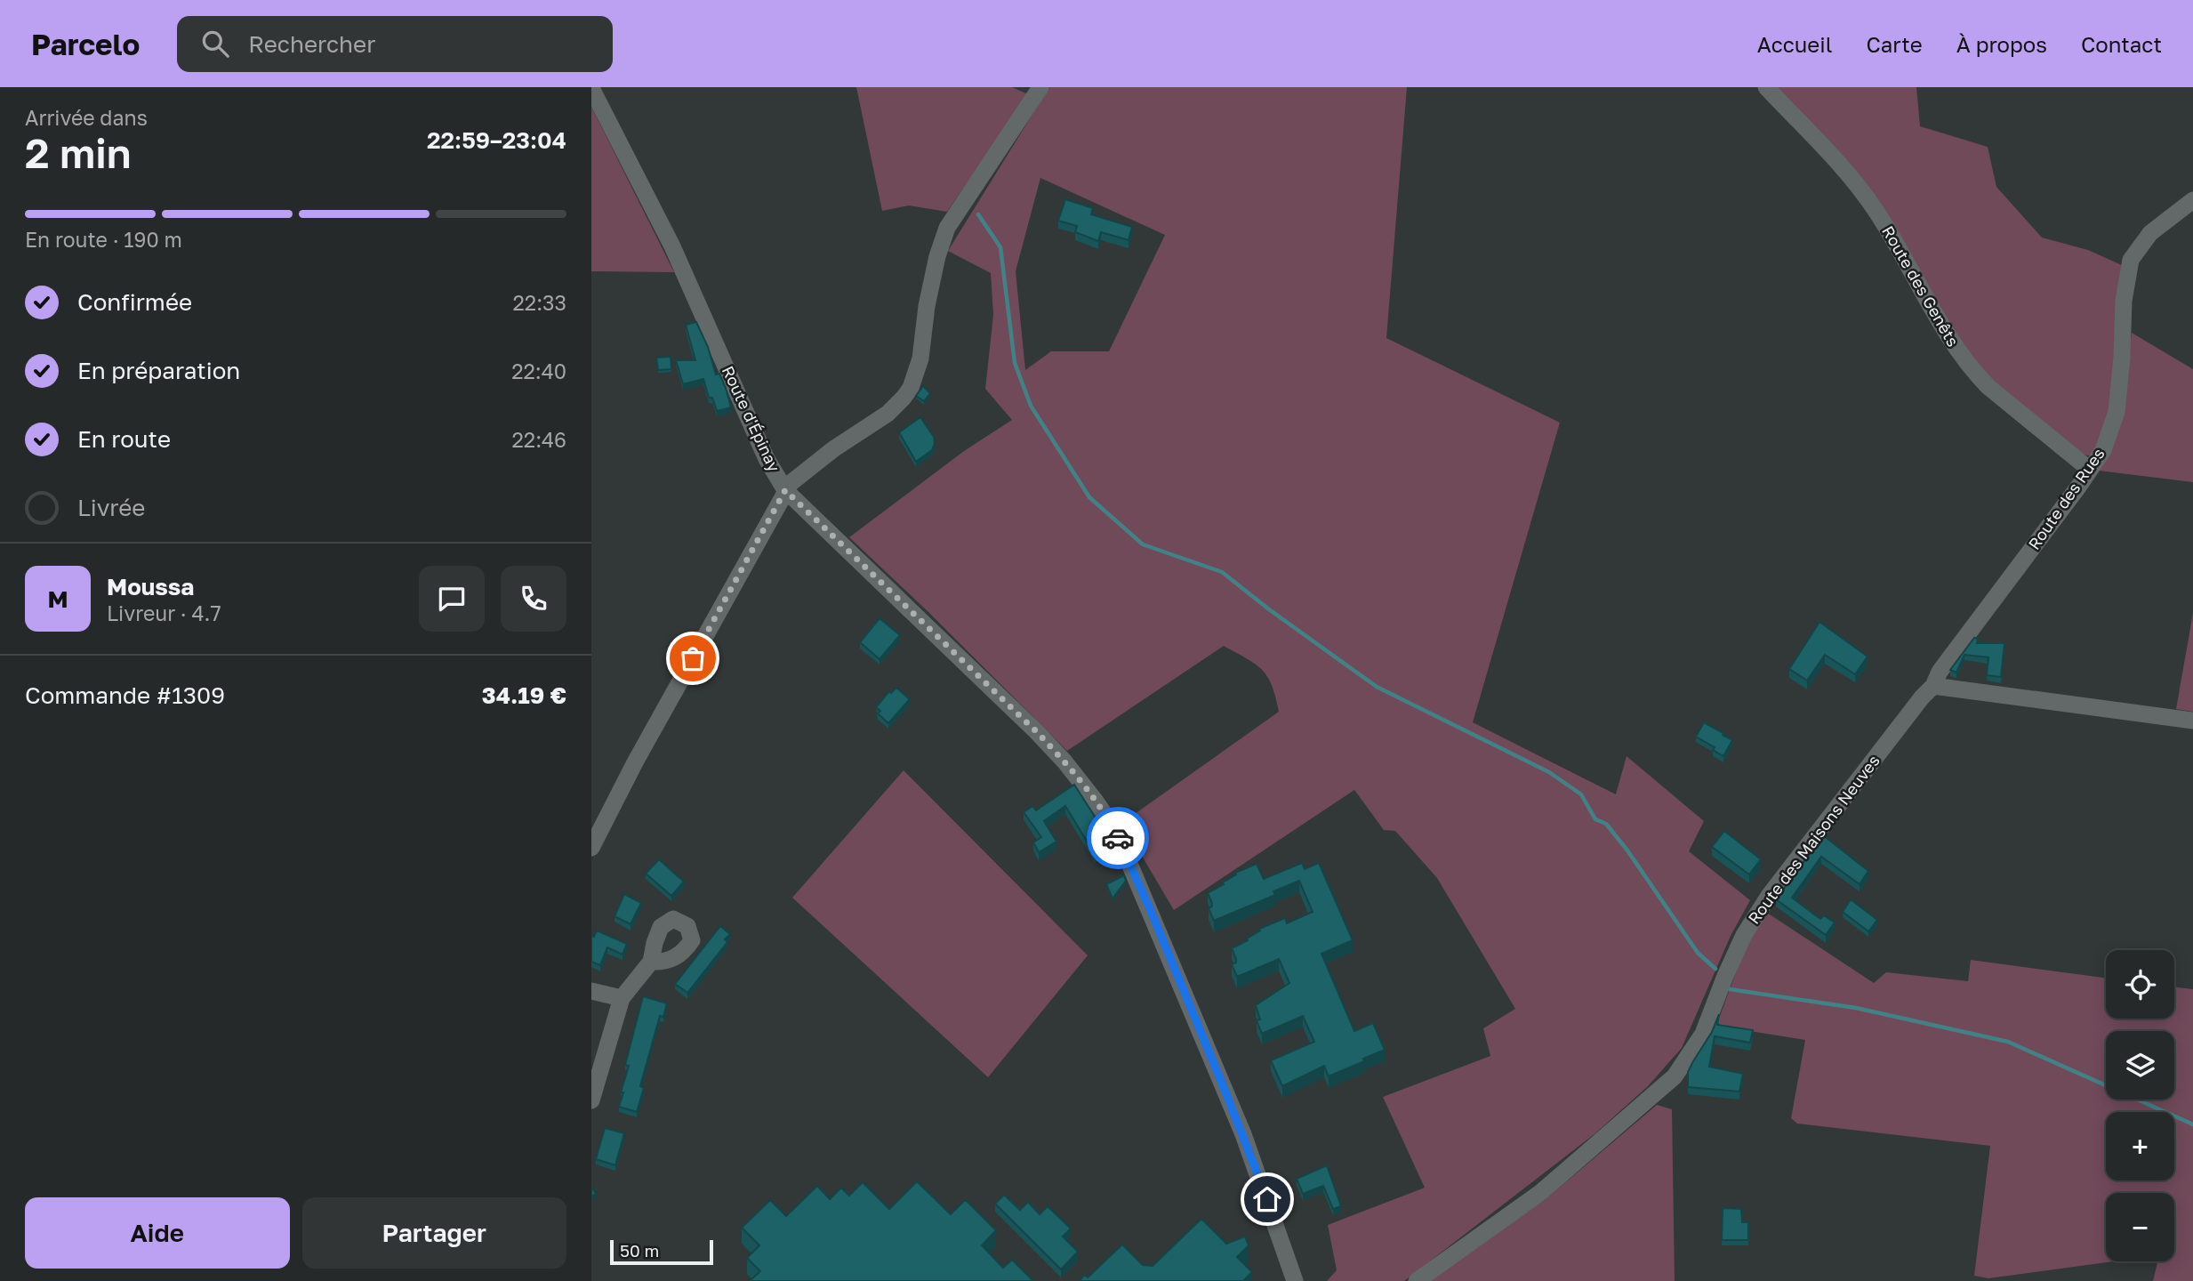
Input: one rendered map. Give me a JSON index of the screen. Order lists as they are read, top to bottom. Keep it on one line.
{"streets":{"street":["Route des Genêts","Route d'Épinay","Route des Rues","Route des Maisons Neuves"]},"crossings":[["Route des Genêts","Route des Rues"],["Route des Rues","Route des Maisons Neuves"]],"scale_bar":"50 m","page":{"header":"Parcelo","search":"Rechercher","nav":["Accueil","Carte","À propos","Contact"],"heading":["2 min","Arrivée dans","22:59–23:04"],"panel":["Moussa","Livreur · 4.7","Commande #1309","34.19 €"],"bar":"En route · 190 m","list":[["Confirmée","22:33"],["En préparation","22:40"],["En route","22:46"],"Livrée"],"round":"M","map_buttons":["+","−"],"buttons":["Aide","Partager"],"scale":"50 m"}}
